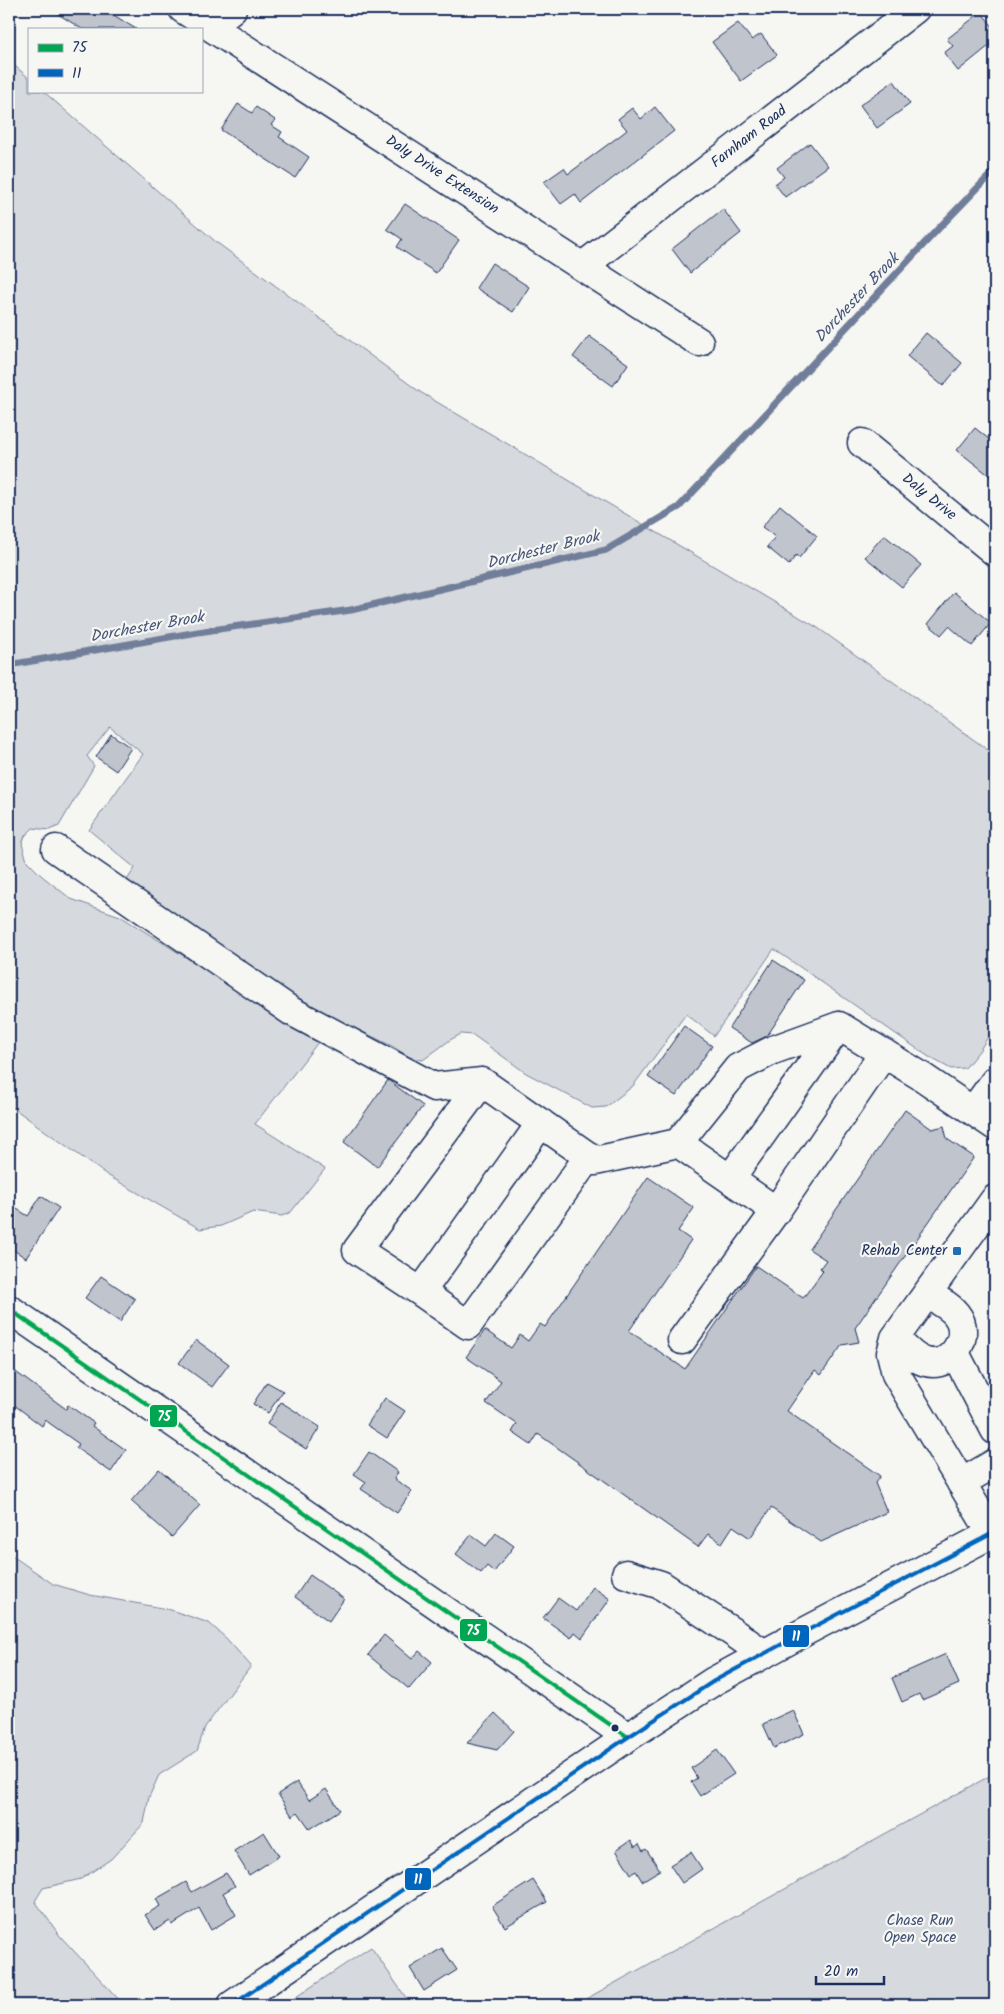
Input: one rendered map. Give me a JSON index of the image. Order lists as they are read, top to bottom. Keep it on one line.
{"streets":{"street":["Farnham Road","Daly Drive Extension","Daly Drive"]},"crossings":[["Farnham Road","Daly Drive Extension"]],"water":["Dorchester Brook"],"parks":["Chase Run Open Space"],"places":{"transit":["Rehab Center"]},"lines":["transit line 75","transit line 11"],"legend":["75","11"],"scale_bar":"20 m"}
